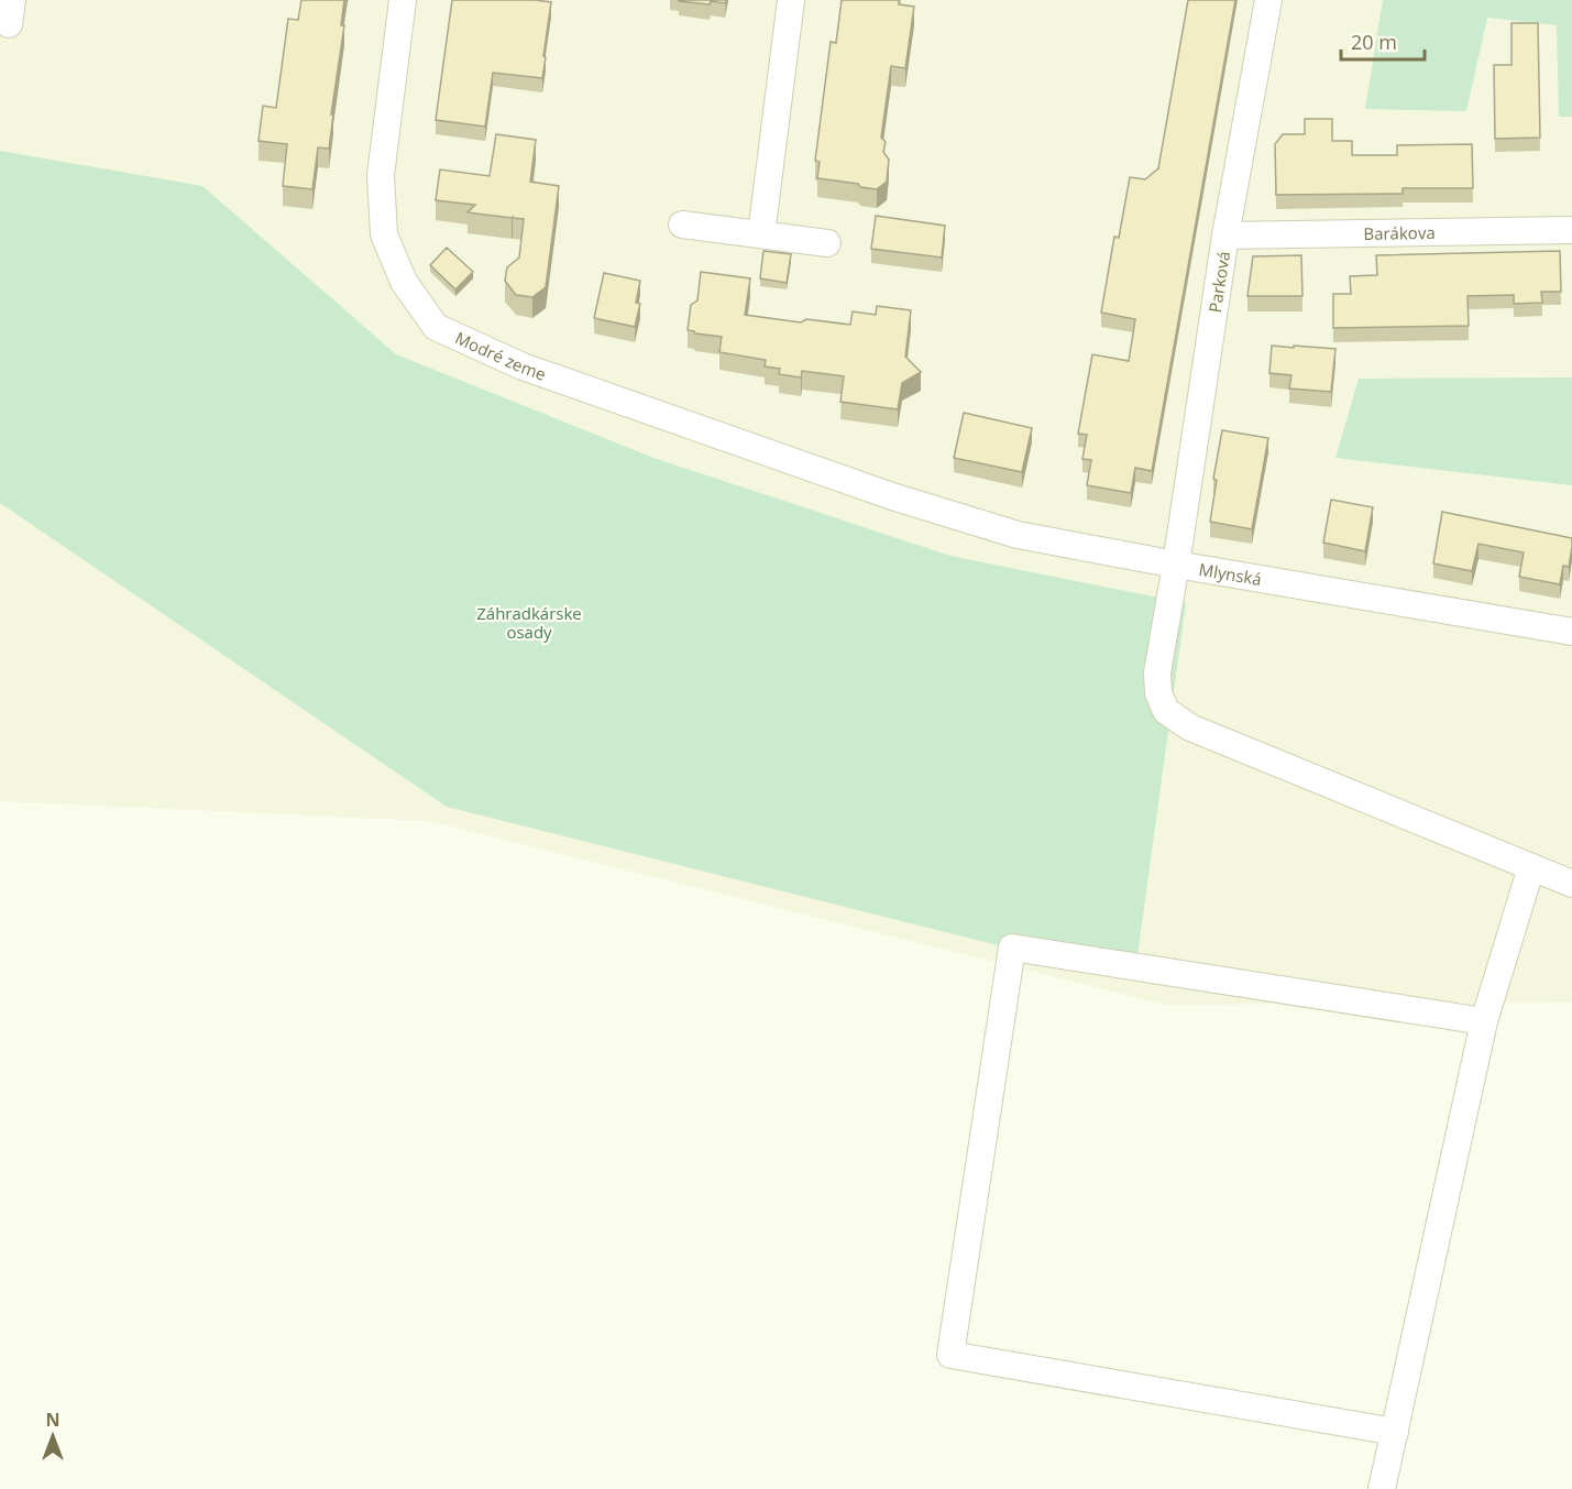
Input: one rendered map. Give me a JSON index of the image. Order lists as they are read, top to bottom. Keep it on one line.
{"streets":{"street":["Barákova","Parková","Modré zeme","Mlynská"]},"crossings":[["Barákova","Parková"],["Parková","Mlynská"],["Modré zeme","Mlynská"]],"parks":["Záhradkárske osady"],"scale_bar":"20 m","north":"top"}
